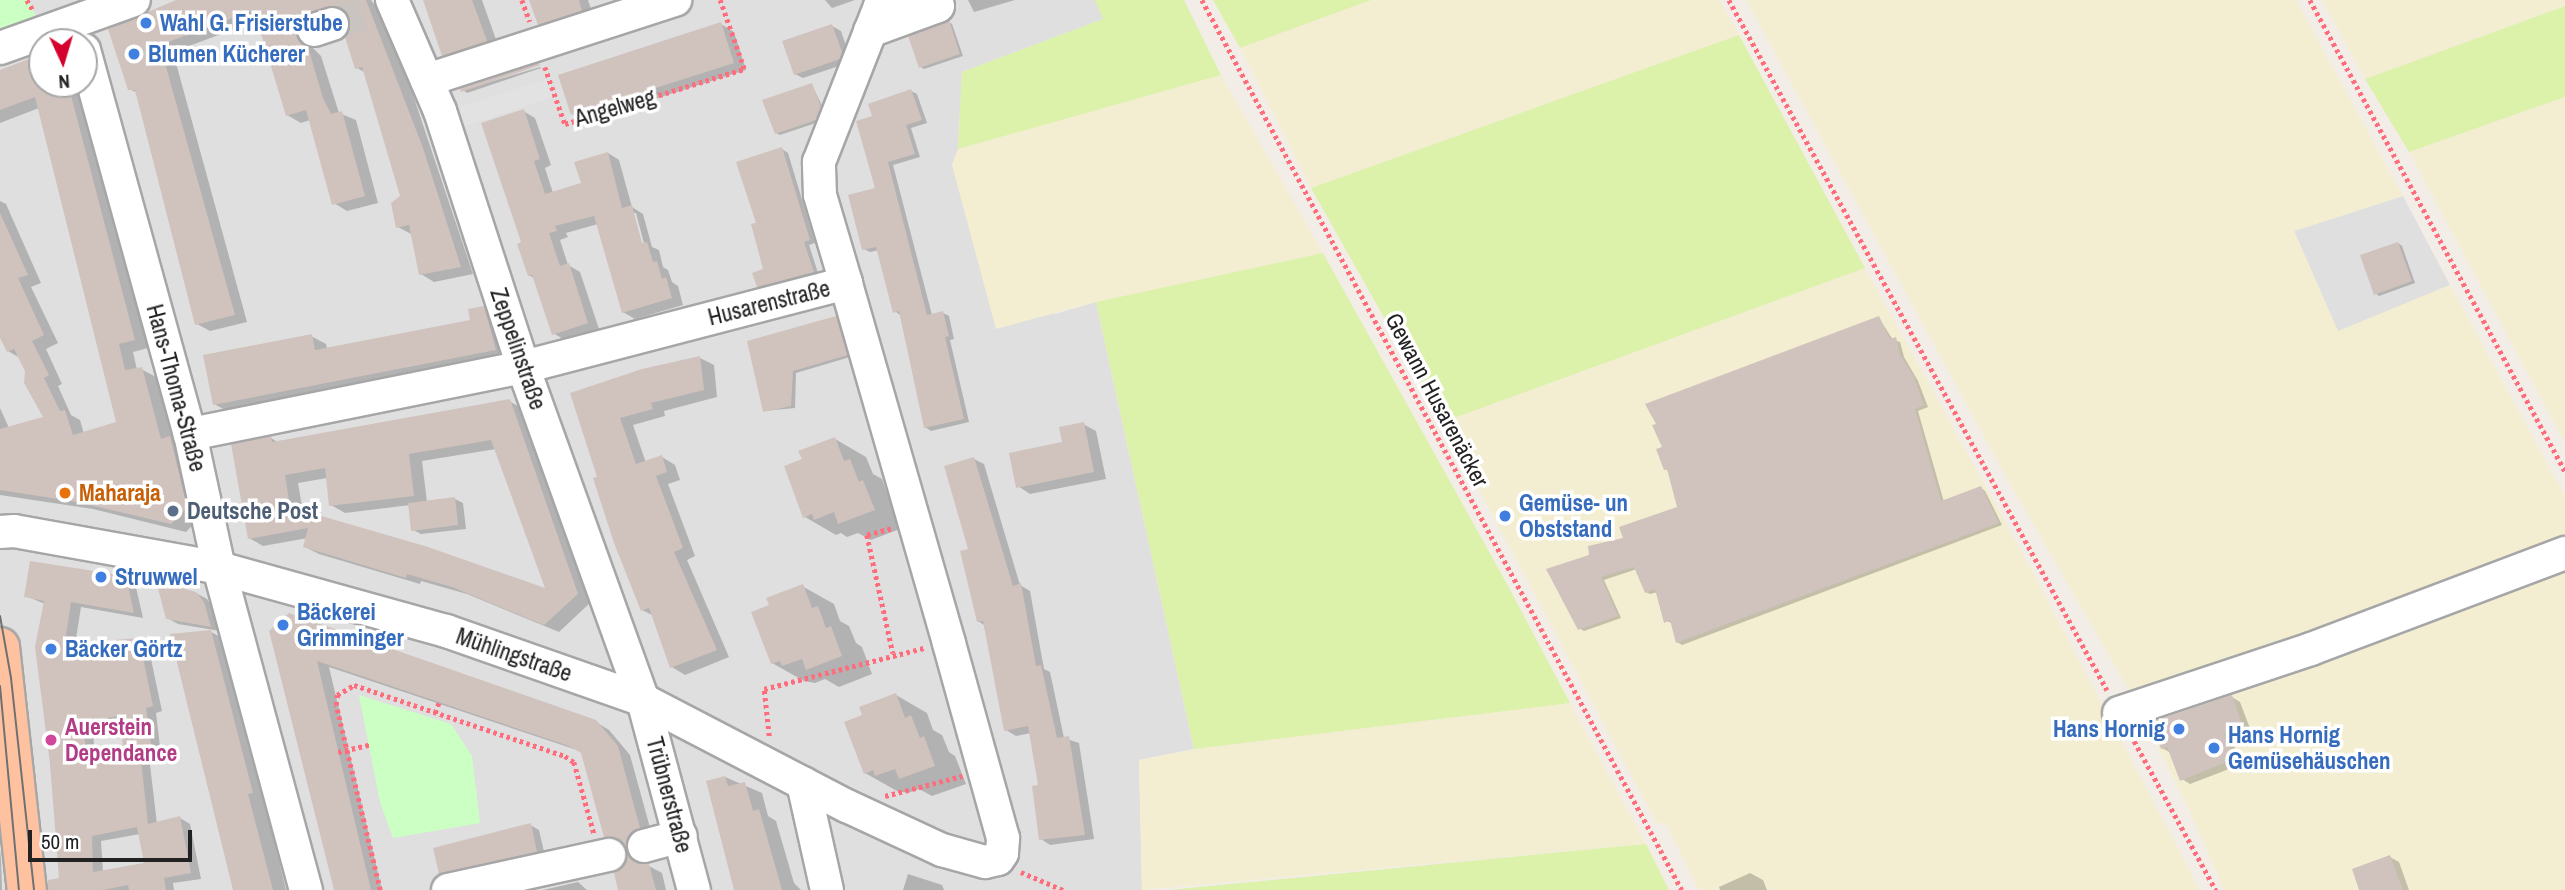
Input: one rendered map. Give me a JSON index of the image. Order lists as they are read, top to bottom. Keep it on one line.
{"streets":{"street":["Husarenstraße","Zeppelinstraße","Hans-Thoma-Straße","Mühlingstraße","Trübnerstraße"],"path":["Angelweg","Gewann Husarenäcker"]},"crossings":[["Husarenstraße","Zeppelinstraße"],["Husarenstraße","Hans-Thoma-Straße"],["Husarenstraße","Mühlingstraße"],["Zeppelinstraße","Mühlingstraße"],["Zeppelinstraße","Trübnerstraße"],["Hans-Thoma-Straße","Mühlingstraße"],["Mühlingstraße","Trübnerstraße"]],"places":["Wahl G. Frisierstube","Blumen Kücherer","Maharaja","Deutsche Post","Gemüse- un Obststand","Struwwel","Bäckerei Grimminger","Bäcker Görtz","Hans Hornig","Auerstein Dependance","Hans Hornig Gemüsehäuschen"],"scale_bar":"50 m","north":"bottom"}
